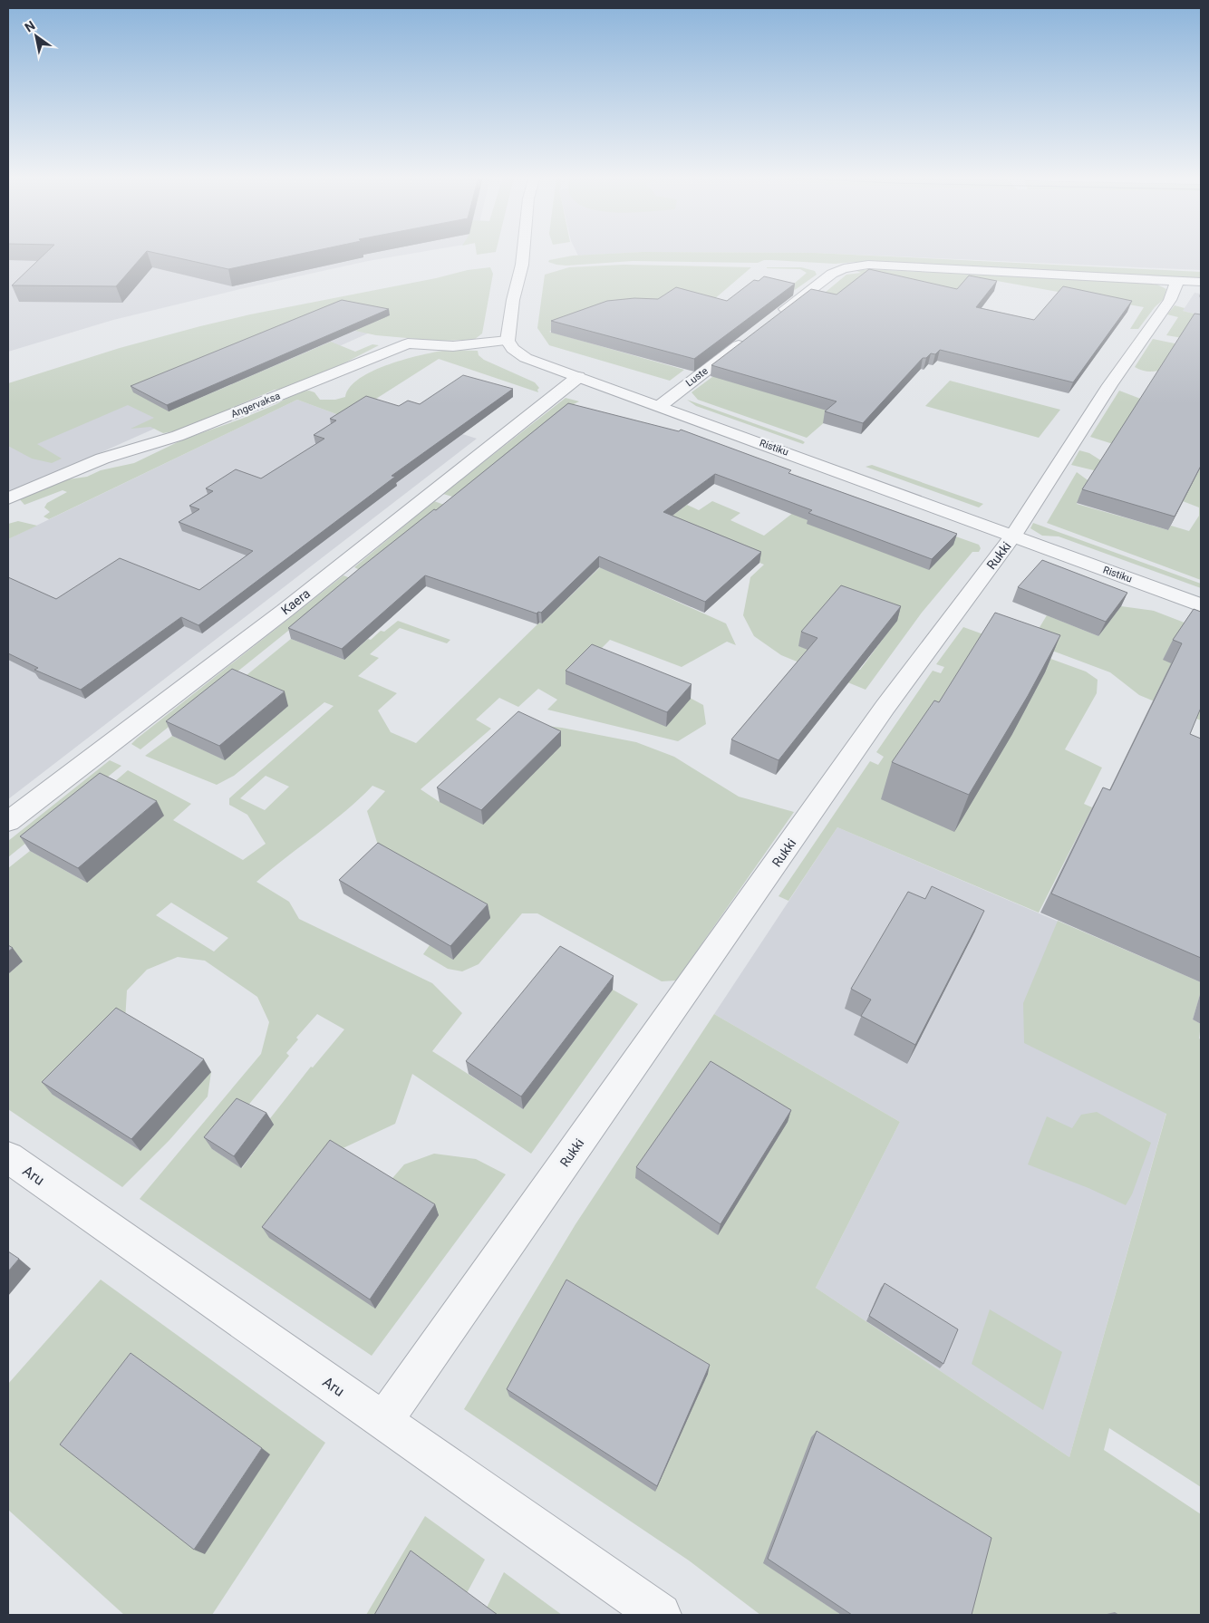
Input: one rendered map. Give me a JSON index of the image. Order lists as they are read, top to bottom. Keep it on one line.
{"streets":{"street":["Luste","Angervaksa","Ristiku","Rukki","Kaera","Aru"]},"crossings":[["Luste","Ristiku"],["Angervaksa","Ristiku"],["Ristiku","Rukki"],["Ristiku","Kaera"],["Rukki","Aru"]],"north":"top left"}
